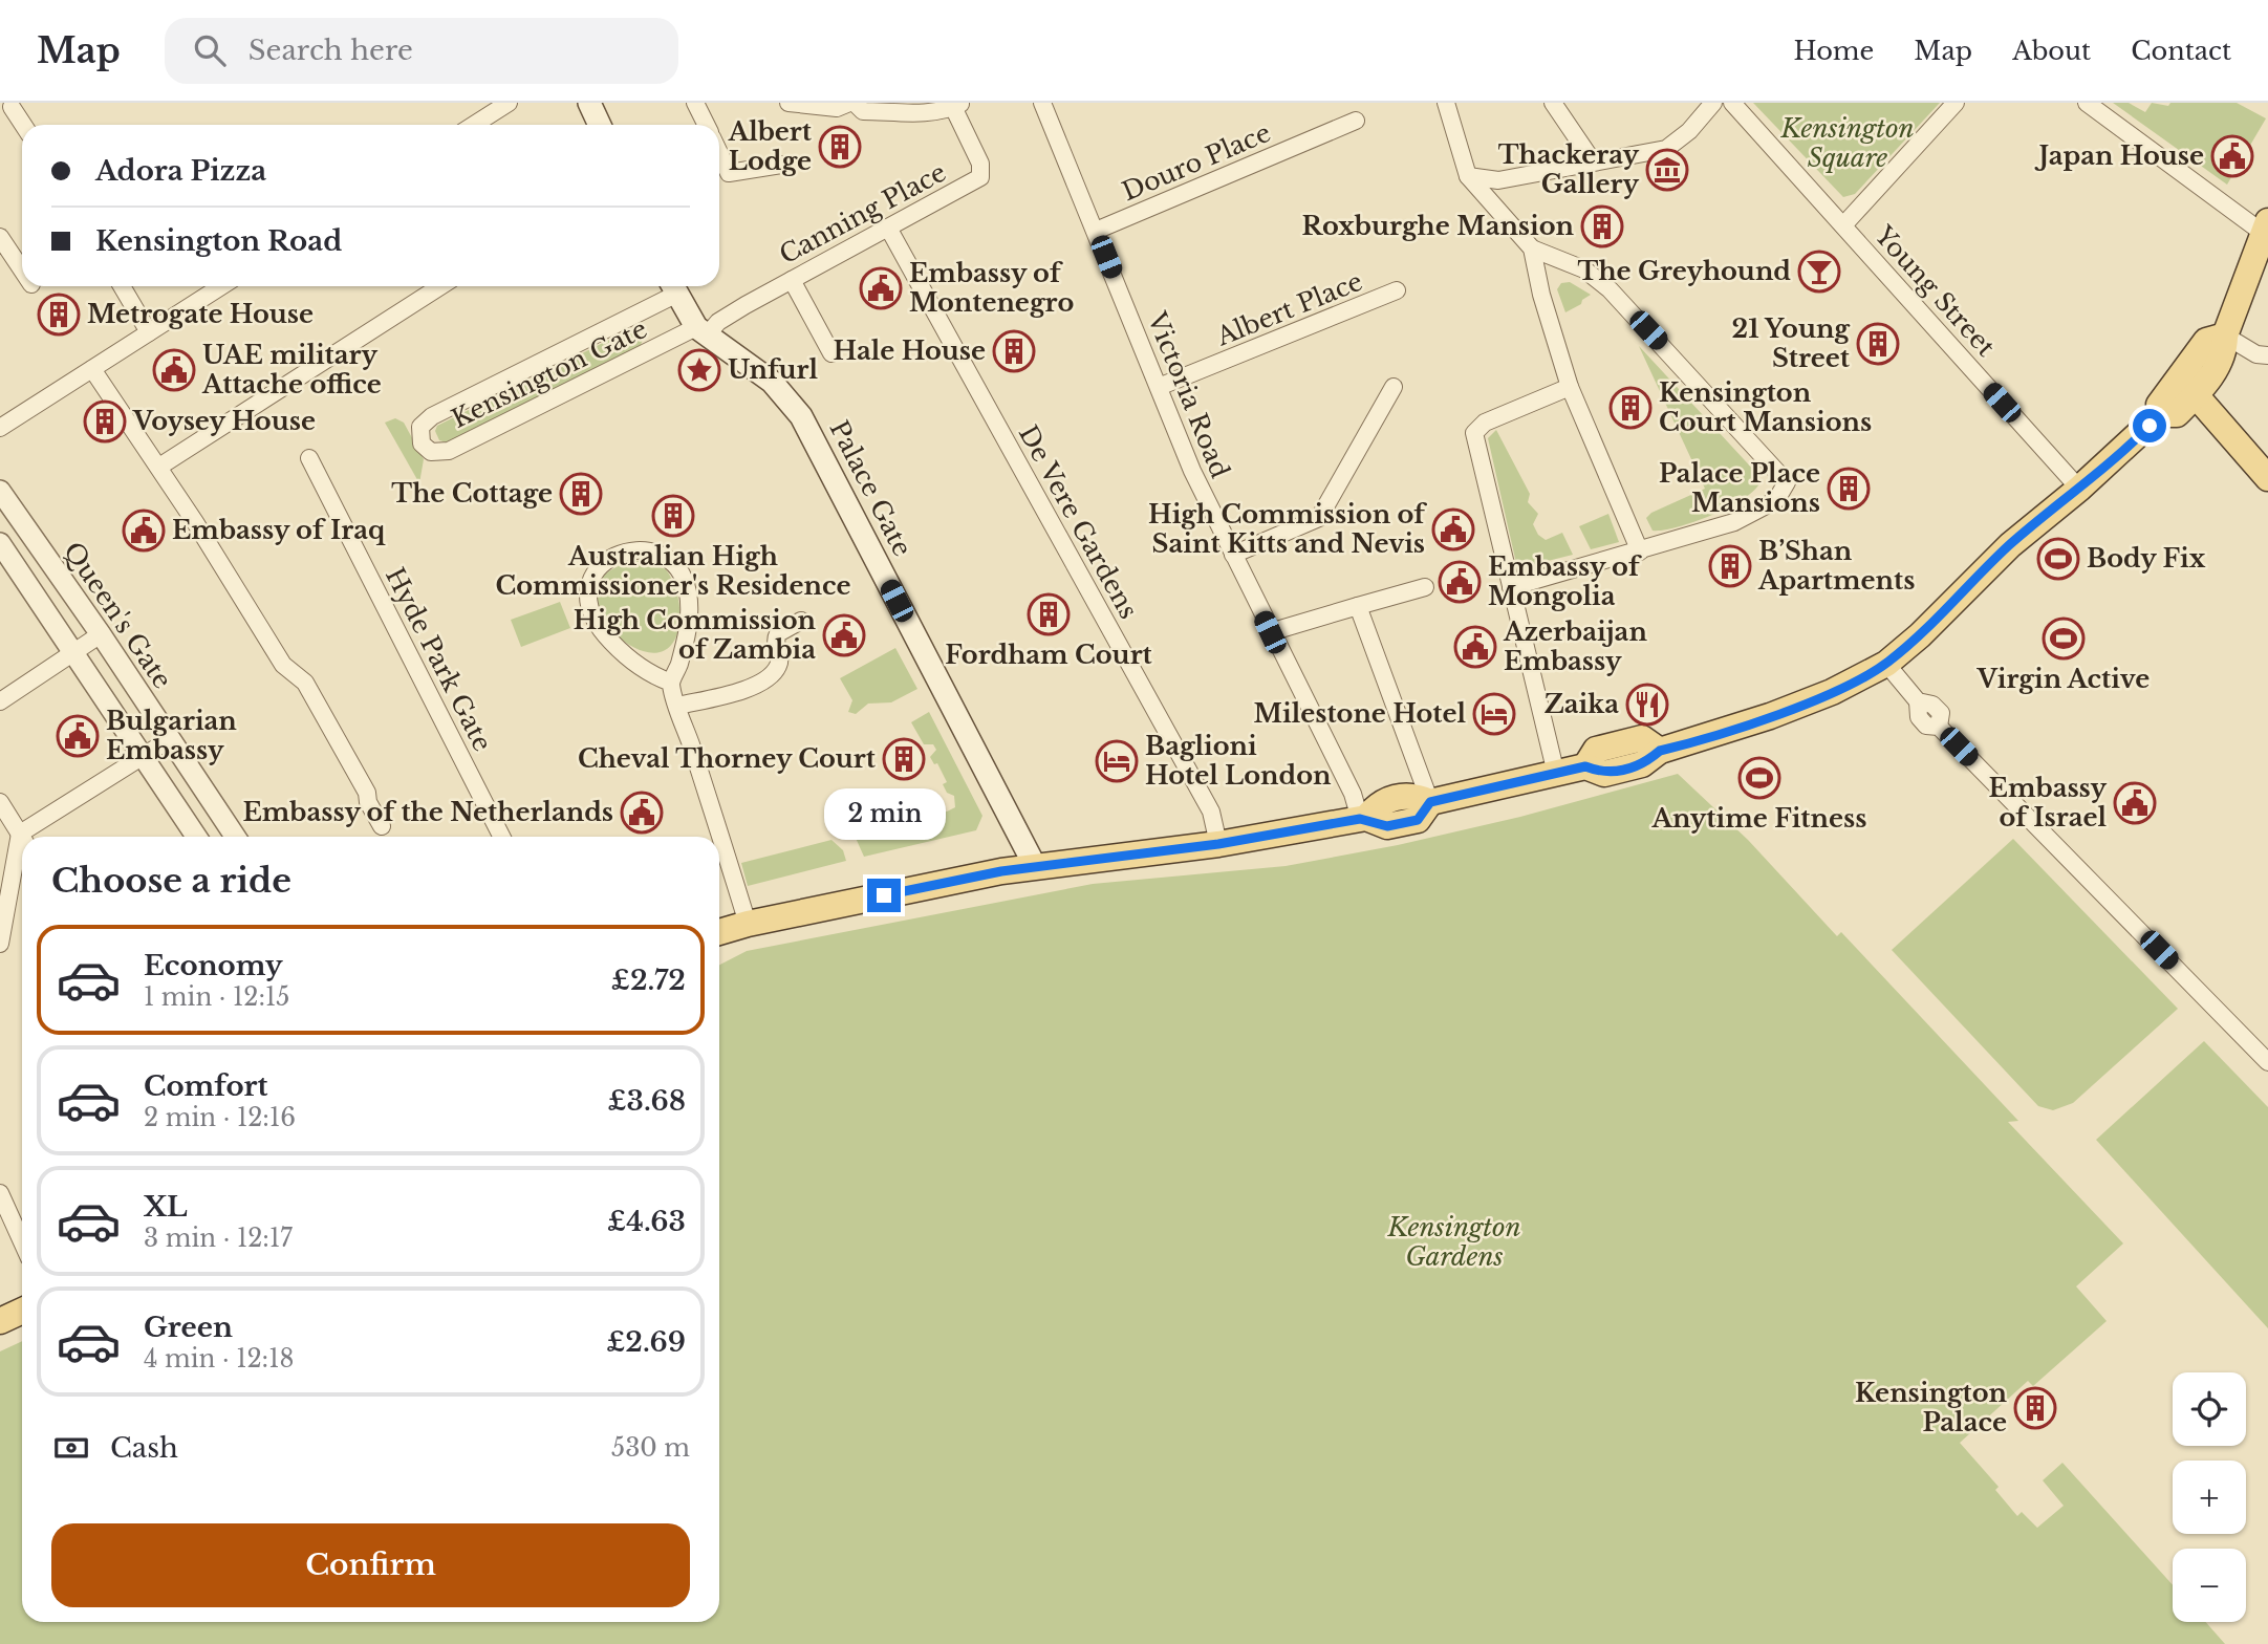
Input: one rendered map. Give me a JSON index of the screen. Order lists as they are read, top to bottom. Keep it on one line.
{"streets":{"main road":["Palace Gate"],"street":["Douro Place","Canning Place","Young Street","Albert Place","Kensington Gate","Victoria Road","De Vere Gardens","Queen's Gate","Hyde Park Gate"]},"crossings":[["Douro Place","Victoria Road"],["Canning Place","Kensington Gate"],["Canning Place","Palace Gate"],["Canning Place","De Vere Gardens"],["Albert Place","Victoria Road"],["Kensington Gate","Palace Gate"]],"parks":["Kensington Square","Kensington Gardens"],"places":{"building":["Albert Lodge","Roxburghe Mansion","Metrogate House","21 Young Street","Hale House","Kensington Court Mansions","Voysey House","Palace Place Mansions","The Cottage","Australian High Commissioner's Residence","B’Shan Apartments","Fordham Court","Cheval Thorney Court","Kensington Palace"],"public building":["Japan House","Embassy of Montenegro","UAE military Attache office","High Commission of Saint Kitts and Nevis","Embassy of Iraq","Embassy of Mongolia","High Commission of Zambia","Azerbaijan Embassy","Bulgarian Embassy","Embassy of Israel","Embassy of the Netherlands"],"museum":["Thackeray Gallery"],"bar":["The Greyhound"],"place":["Unfurl"],"sports":["Body Fix","Virgin Active","Anytime Fitness"],"restaurant":["Zaika"],"hotel":["Milestone Hotel","Baglioni Hotel London"]},"page":{"header":"Map","search":"Search here","nav":["Home","Map","About","Contact"],"banner":["Adora Pizza","Kensington Road"],"bubble":"2 min","heading":"Choose a ride","list":[{"name":"Economy","note":"1 min · 12:15","value":"£2.72"},{"name":"Comfort","note":"2 min · 12:16","value":"£3.68"},{"name":"XL","note":"3 min · 12:17","value":"£4.63"},{"name":"Green","note":"4 min · 12:18","value":"£2.69"}],"map_buttons":["+","−"],"pay":["Cash","530 m"],"buttons":"Confirm"}}
